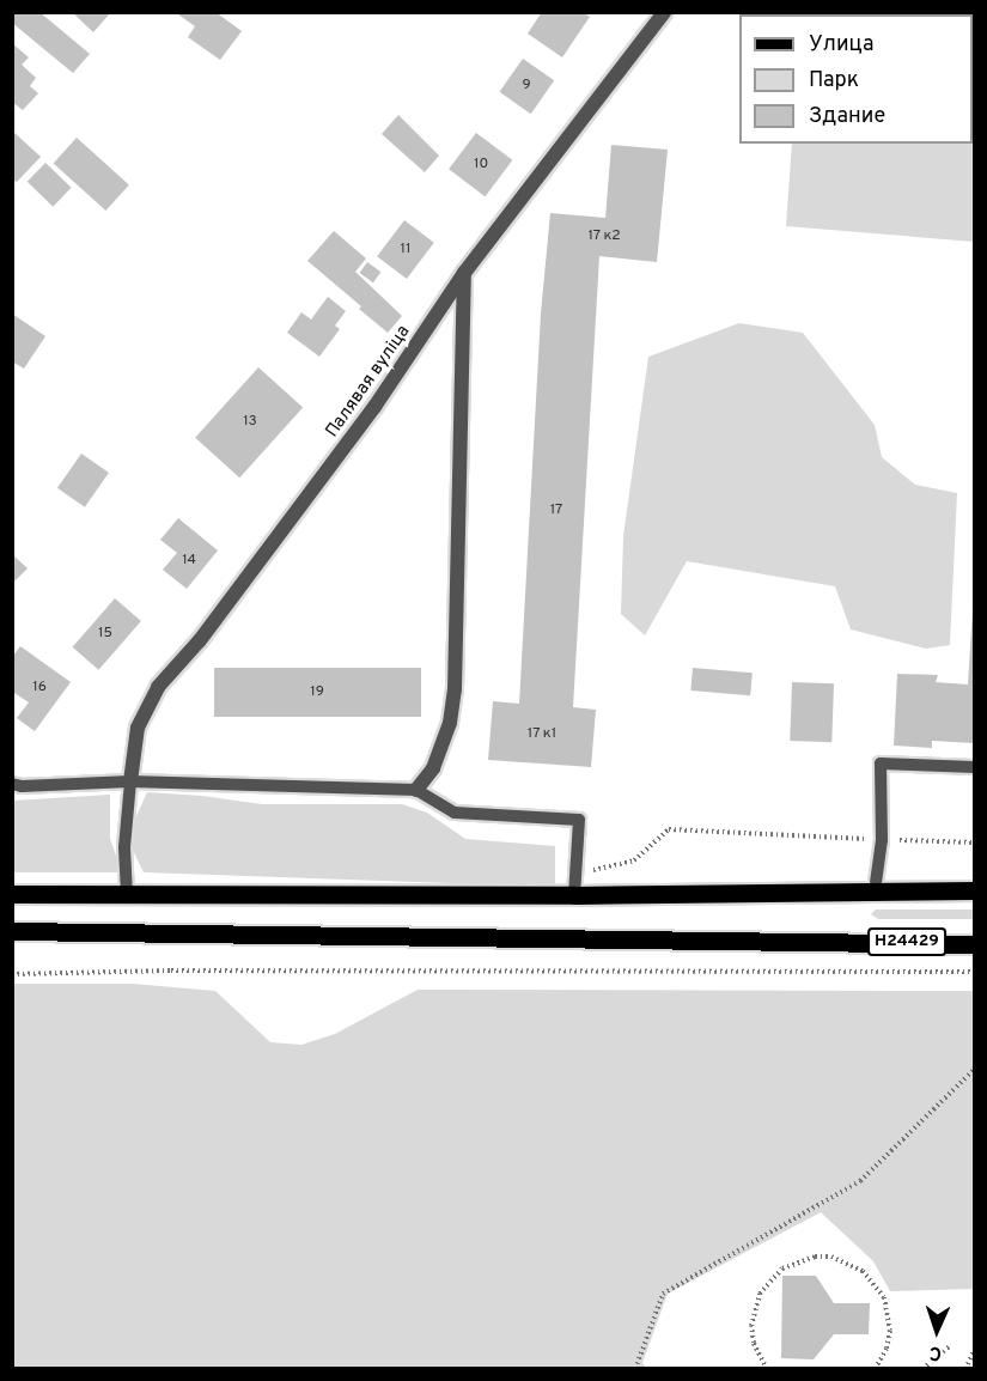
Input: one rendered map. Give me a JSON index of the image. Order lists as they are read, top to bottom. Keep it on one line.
{"streets":{"main road":["Н24429"],"street":["Палявая вуліца"]},"house_numbers":["9","10","17 к2","11","13","17","14","15","16","19","17 к1"],"legend":["Улица","Парк","Здание"],"north":"bottom"}
